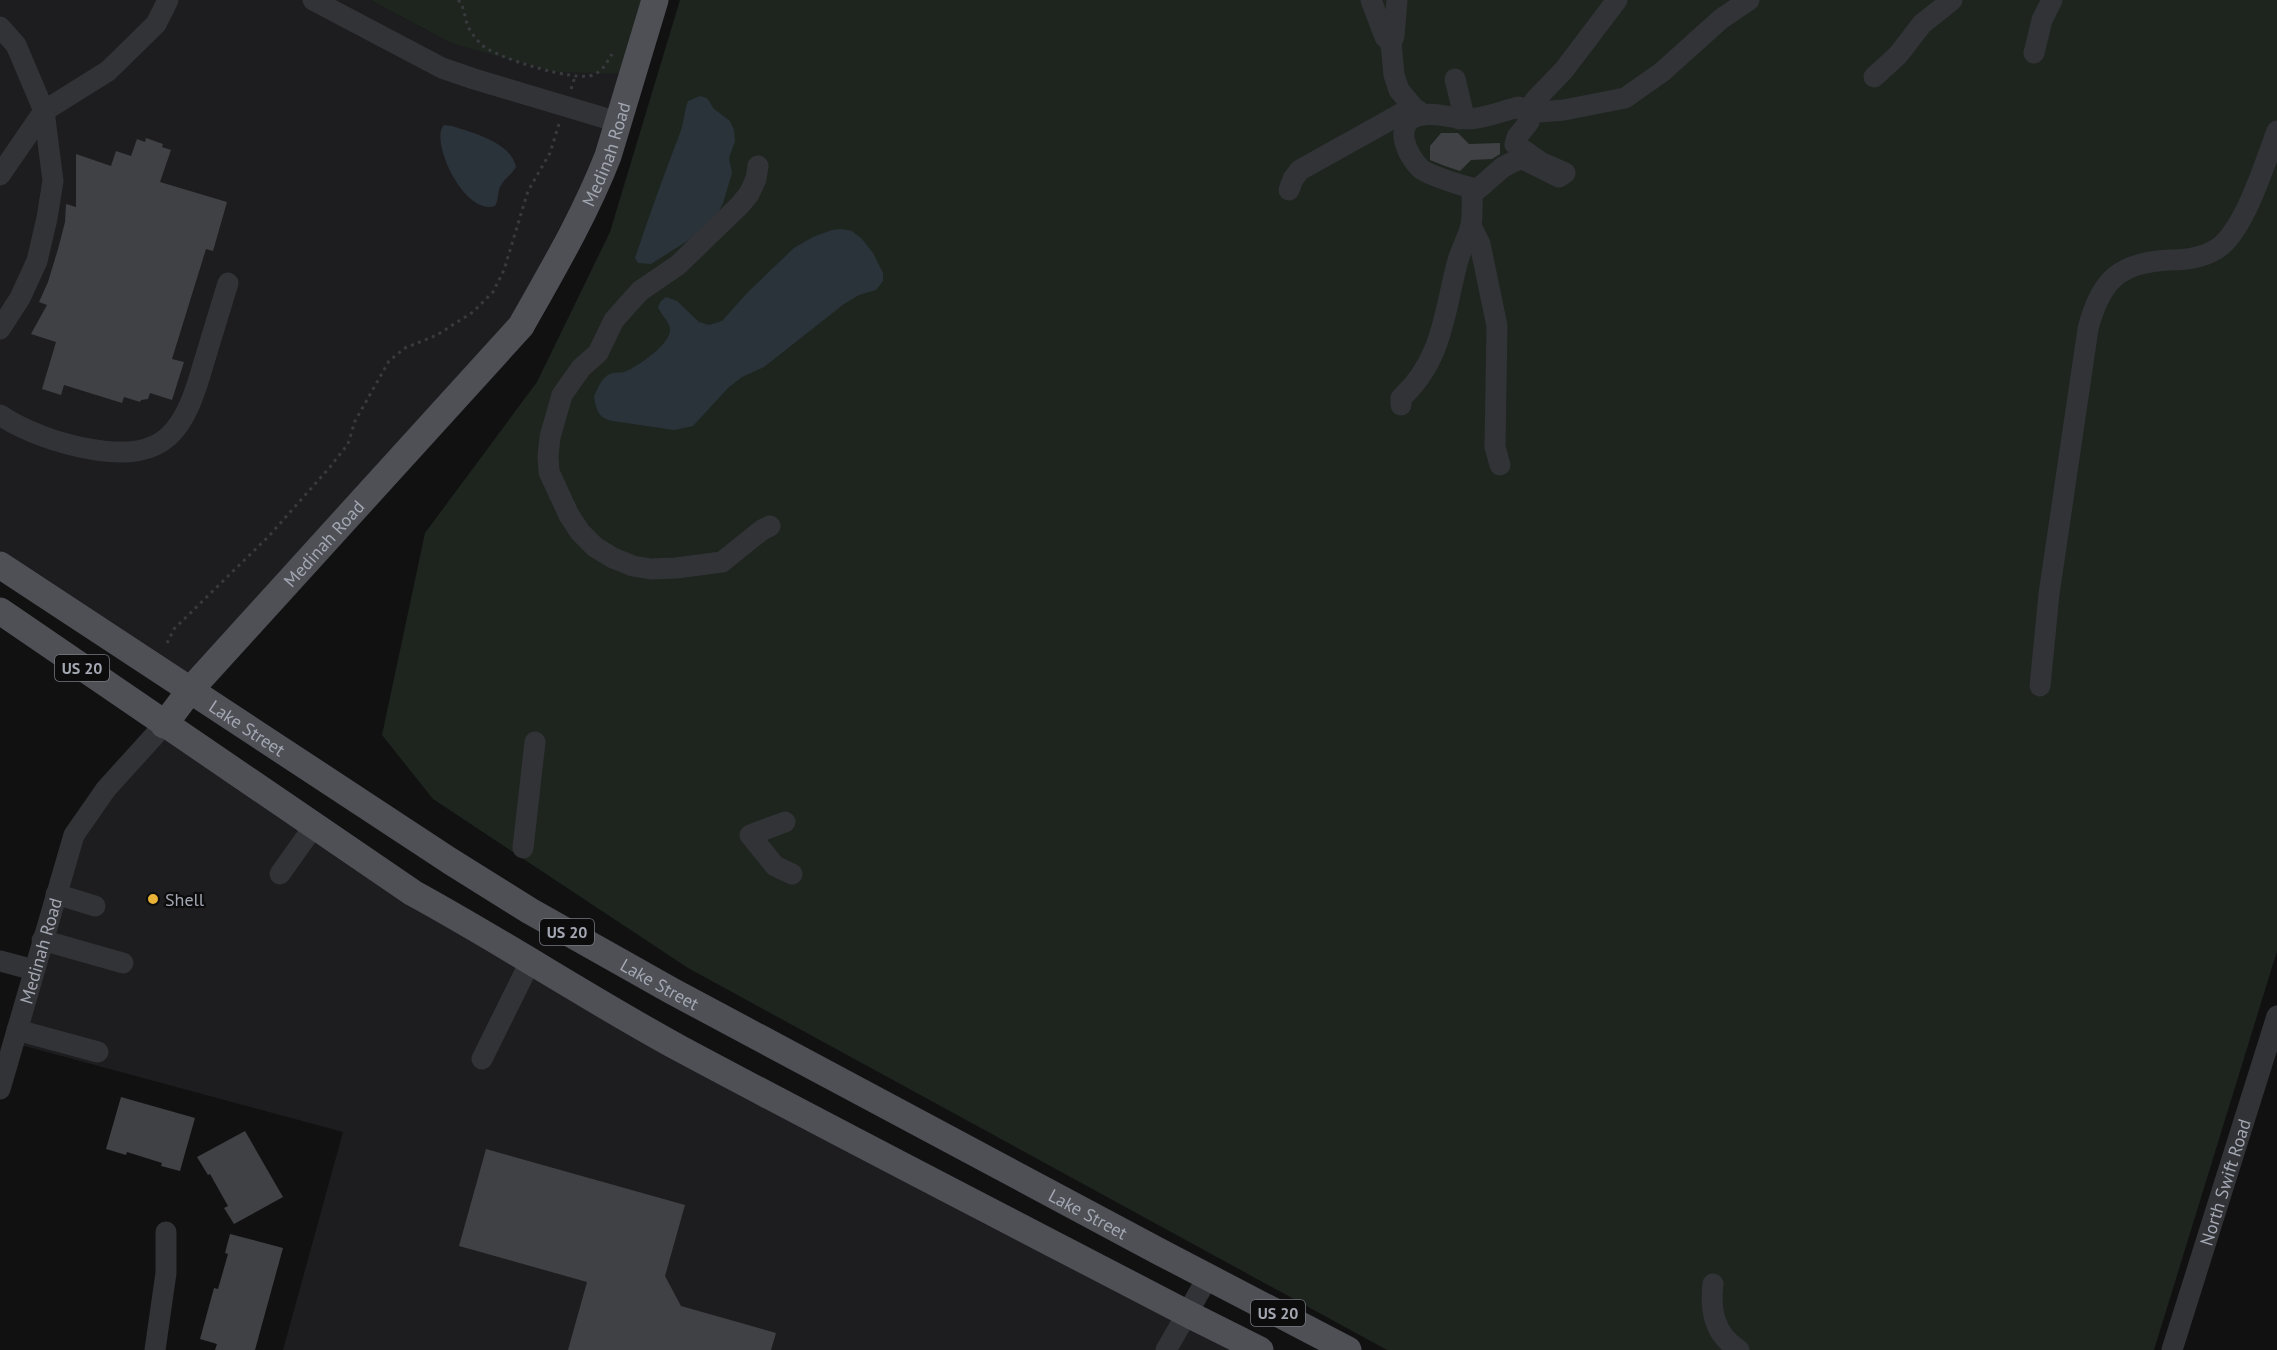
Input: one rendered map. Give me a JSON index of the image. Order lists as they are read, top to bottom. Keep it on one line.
{"streets":{"main road":["Medinah Road","US 20","Lake Street"],"street":["North Swift Road"]},"crossings":[["Medinah Road","US 20"],["Medinah Road","Lake Street"]],"places":["Shell"]}
